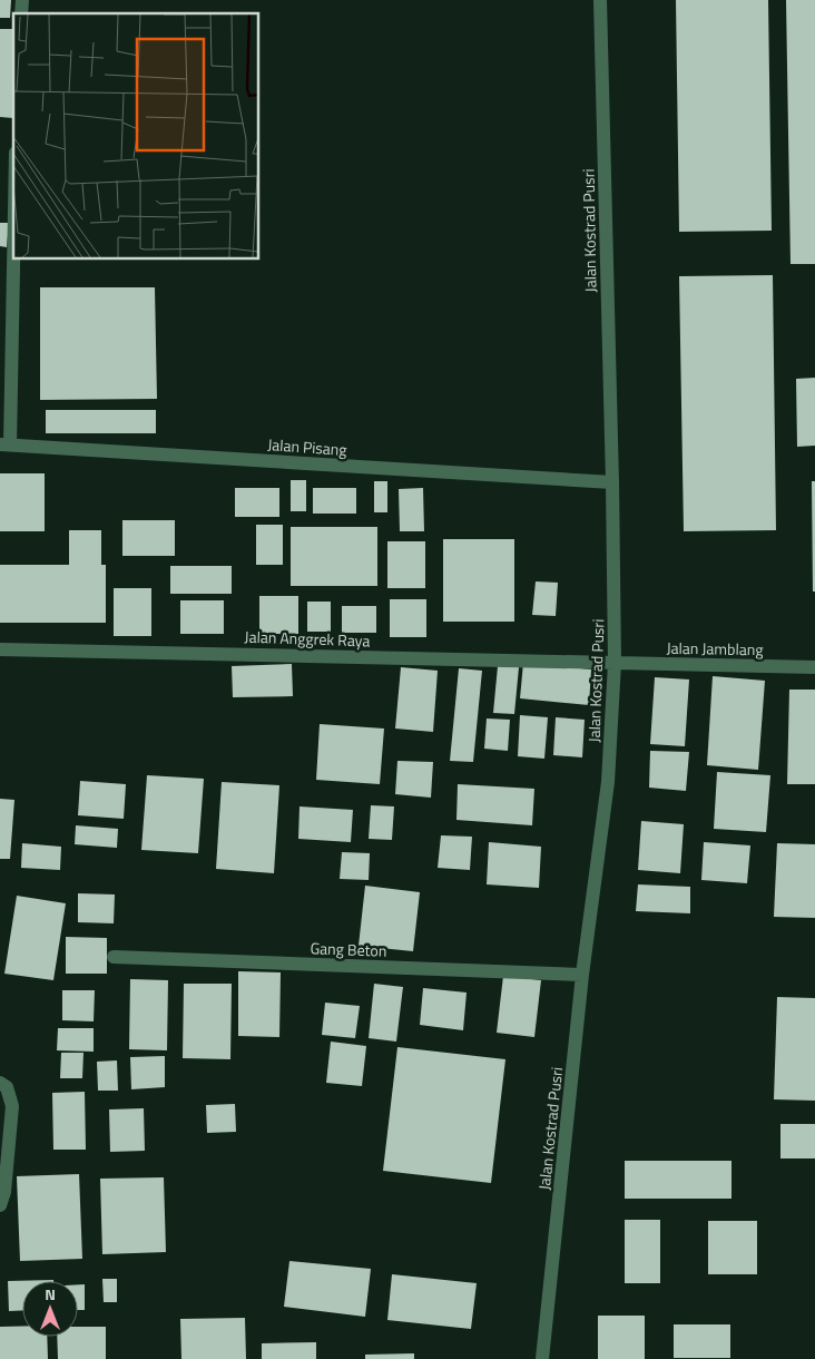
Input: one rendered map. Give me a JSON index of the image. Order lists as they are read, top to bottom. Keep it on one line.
{"streets":{"street":["Jalan Kostrad Pusri","Jalan Pisang","Jalan Anggrek Raya","Jalan Jamblang","Gang Beton"]},"crossings":[["Jalan Kostrad Pusri","Jalan Pisang"],["Jalan Kostrad Pusri","Jalan Anggrek Raya"],["Jalan Kostrad Pusri","Jalan Jamblang"],["Jalan Kostrad Pusri","Gang Beton"],["Jalan Anggrek Raya","Jalan Jamblang"]],"north":"top"}
